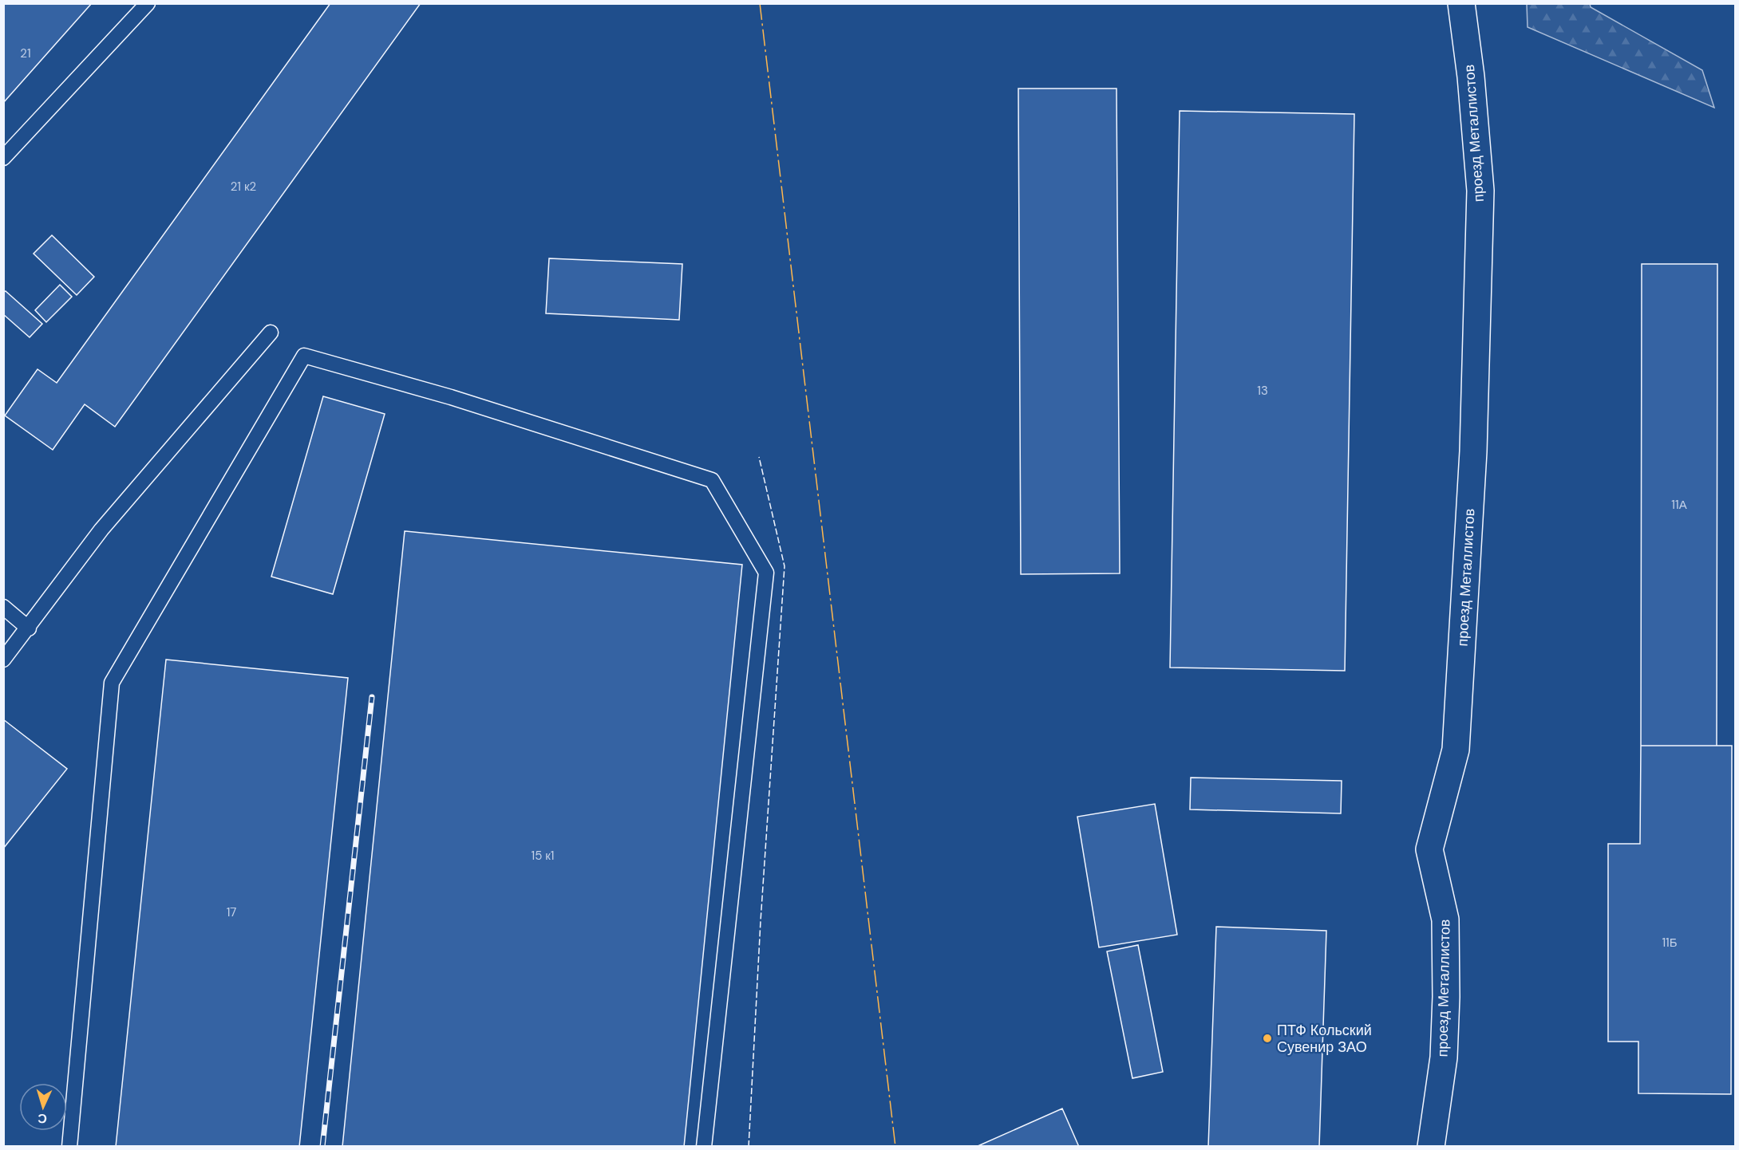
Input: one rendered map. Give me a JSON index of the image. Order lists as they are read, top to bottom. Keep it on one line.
{"streets":{"street":["проезд Металлистов"]},"places":["ПТФ Кольский Сувенир ЗАО"],"house_numbers":["21","21 к2","13","11А","15 к1","17","11Б"],"north":"bottom"}
